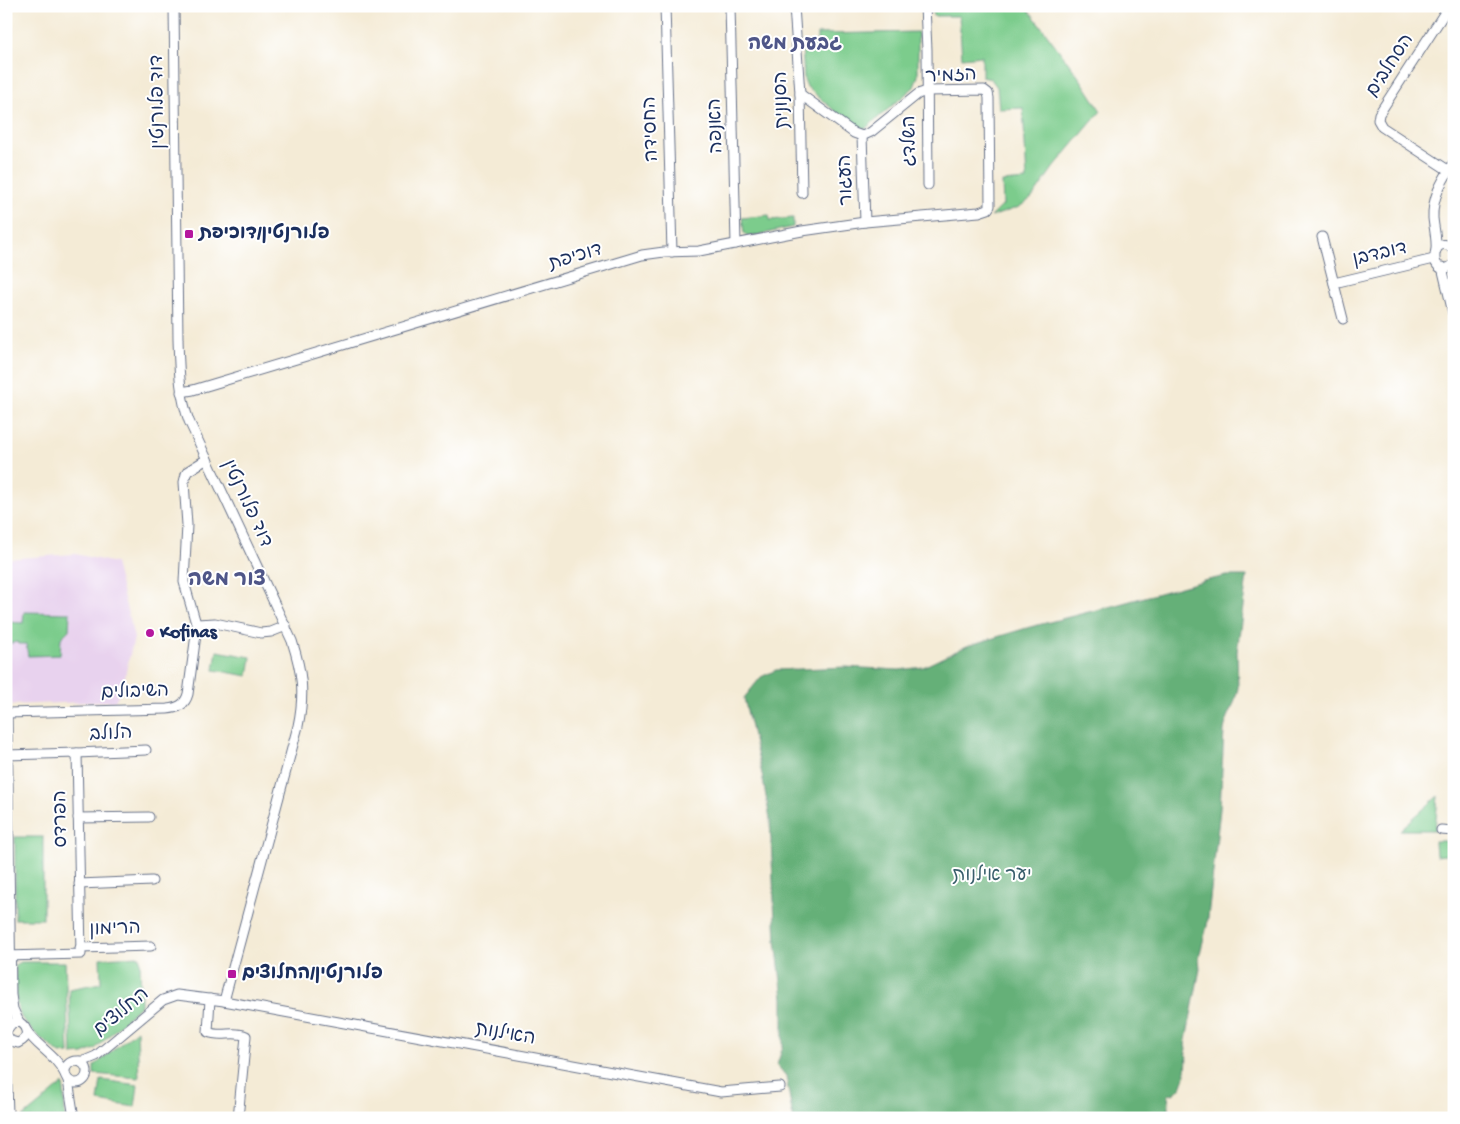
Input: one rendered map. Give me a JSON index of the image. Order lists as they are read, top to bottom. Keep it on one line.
{"streets":{"street":["הסחלבים","הזמיר","הסנונית","דוד פלורנטין","האנפה","החסידה","השלדג","העגור","דובדבן","דוכיפת","השיבולים","הלולב","הפרדס","הרימון","החלוצים","האילנות"]},"crossings":[["הזמיר","השלדג"],["הזמיר","העגור"],["הזמיר","דוכיפת"],["דוד פלורנטין","דוכיפת"],["דוד פלורנטין","השיבולים"],["דוד פלורנטין","החלוצים"],["דוד פלורנטין","האילנות"],["האנפה","דוכיפת"],["החסידה","דוכיפת"],["העגור","דוכיפת"],["הלולב","הפרדס"],["הפרדס","הרימון"],["החלוצים","האילנות"]],"districts":["גבעת משה","צור משה"],"parks":["יער אילנות"],"places":{"transit":["פלורנטין/דוכיפת","פלורנטין/החלוצים"],"other":["Kofinas"]}}
